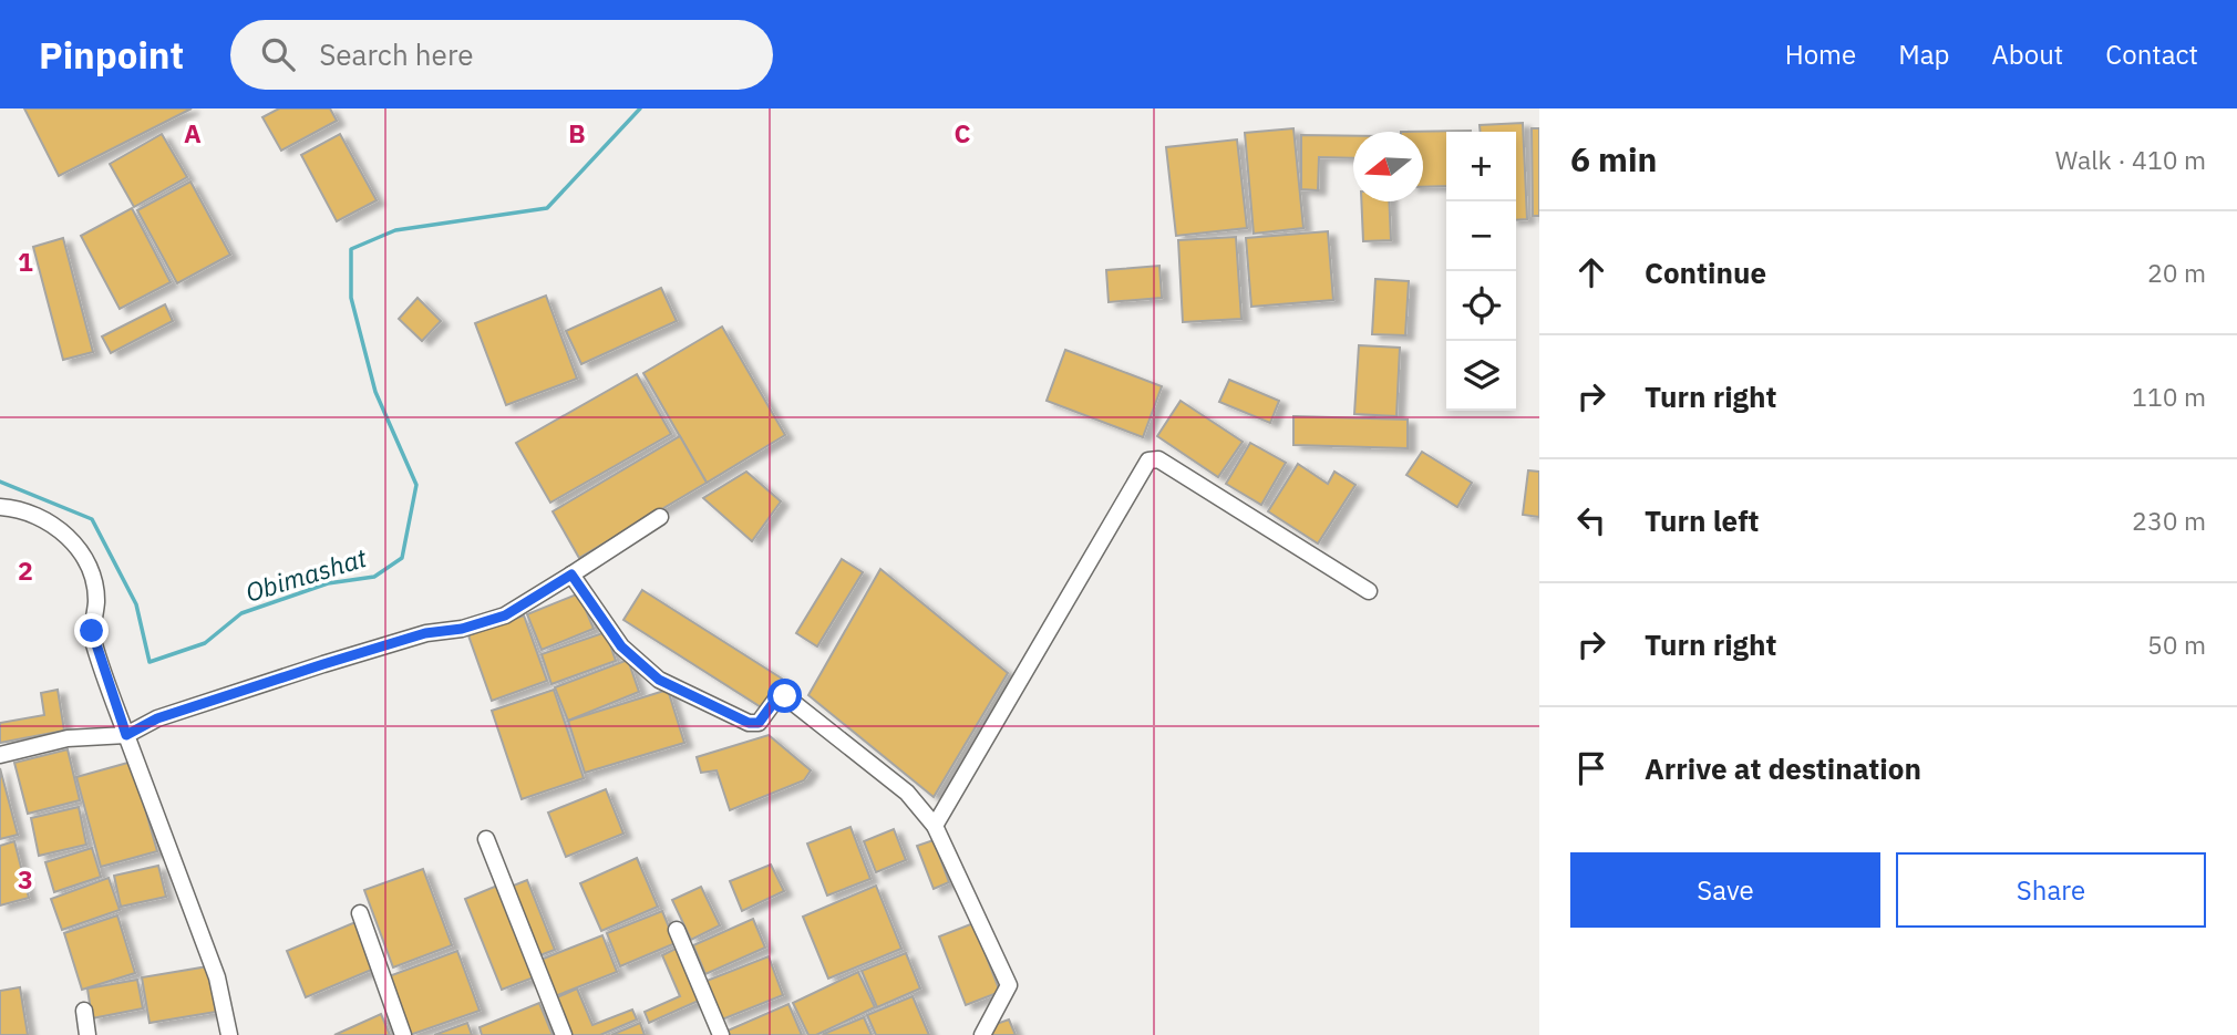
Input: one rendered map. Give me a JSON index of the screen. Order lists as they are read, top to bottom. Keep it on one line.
{"water":["Obimashat"],"north":"left","page":{"header":"Pinpoint","search":"Search here","nav":["Home","Map","About","Contact"],"heading":["6 min","Walk · 410 m"],"map_buttons":["+","−"],"list":[["Continue","20 m"],["Turn right","110 m"],["Turn left","230 m"],["Turn right","50 m"],"Arrive at destination"],"buttons":["Save","Share"]},"grid":{"columns":["A","B","C"],"rows":["1","2","3"]}}
